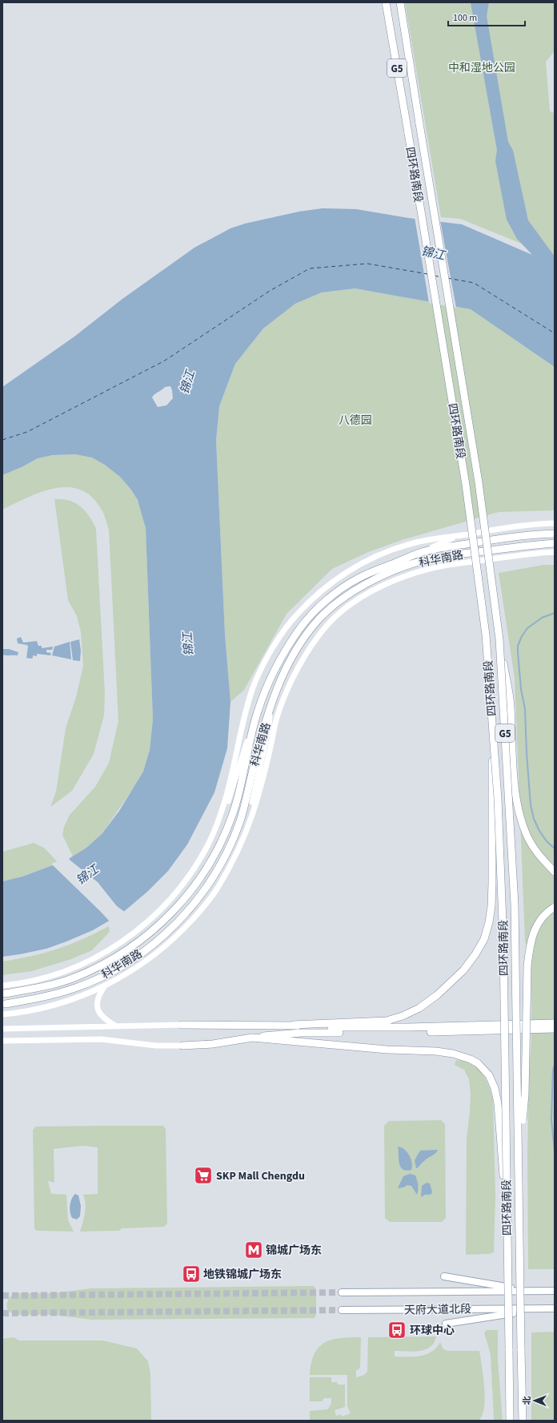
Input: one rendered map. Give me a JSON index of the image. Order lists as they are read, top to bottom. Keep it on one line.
{"streets":{"highway":["G5","四环路南段","科华南路"],"main road":["天府大道北段"]},"water":["锦江"],"parks":["中和湿地公园","八德园"],"places":{"supermarket":["SKP Mall Chengdu"],"metro station":["锦城广场东"],"bus stop":["地铁锦城广场东","环球中心"]},"scale_bar":"100 m","north":"left"}
